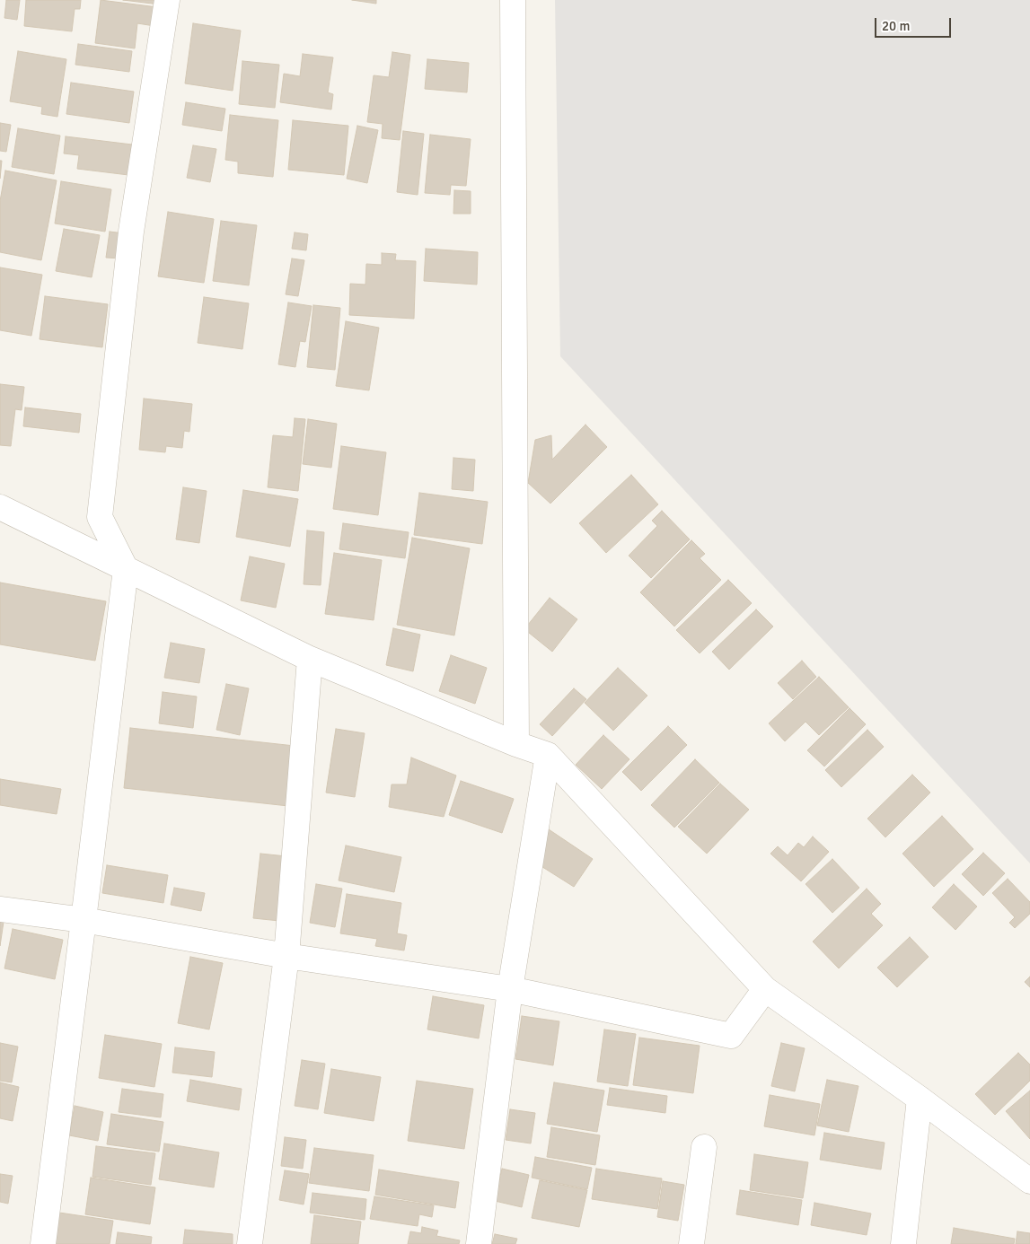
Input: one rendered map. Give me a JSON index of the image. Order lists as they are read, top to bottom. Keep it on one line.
{"scale_bar":"20 m"}
